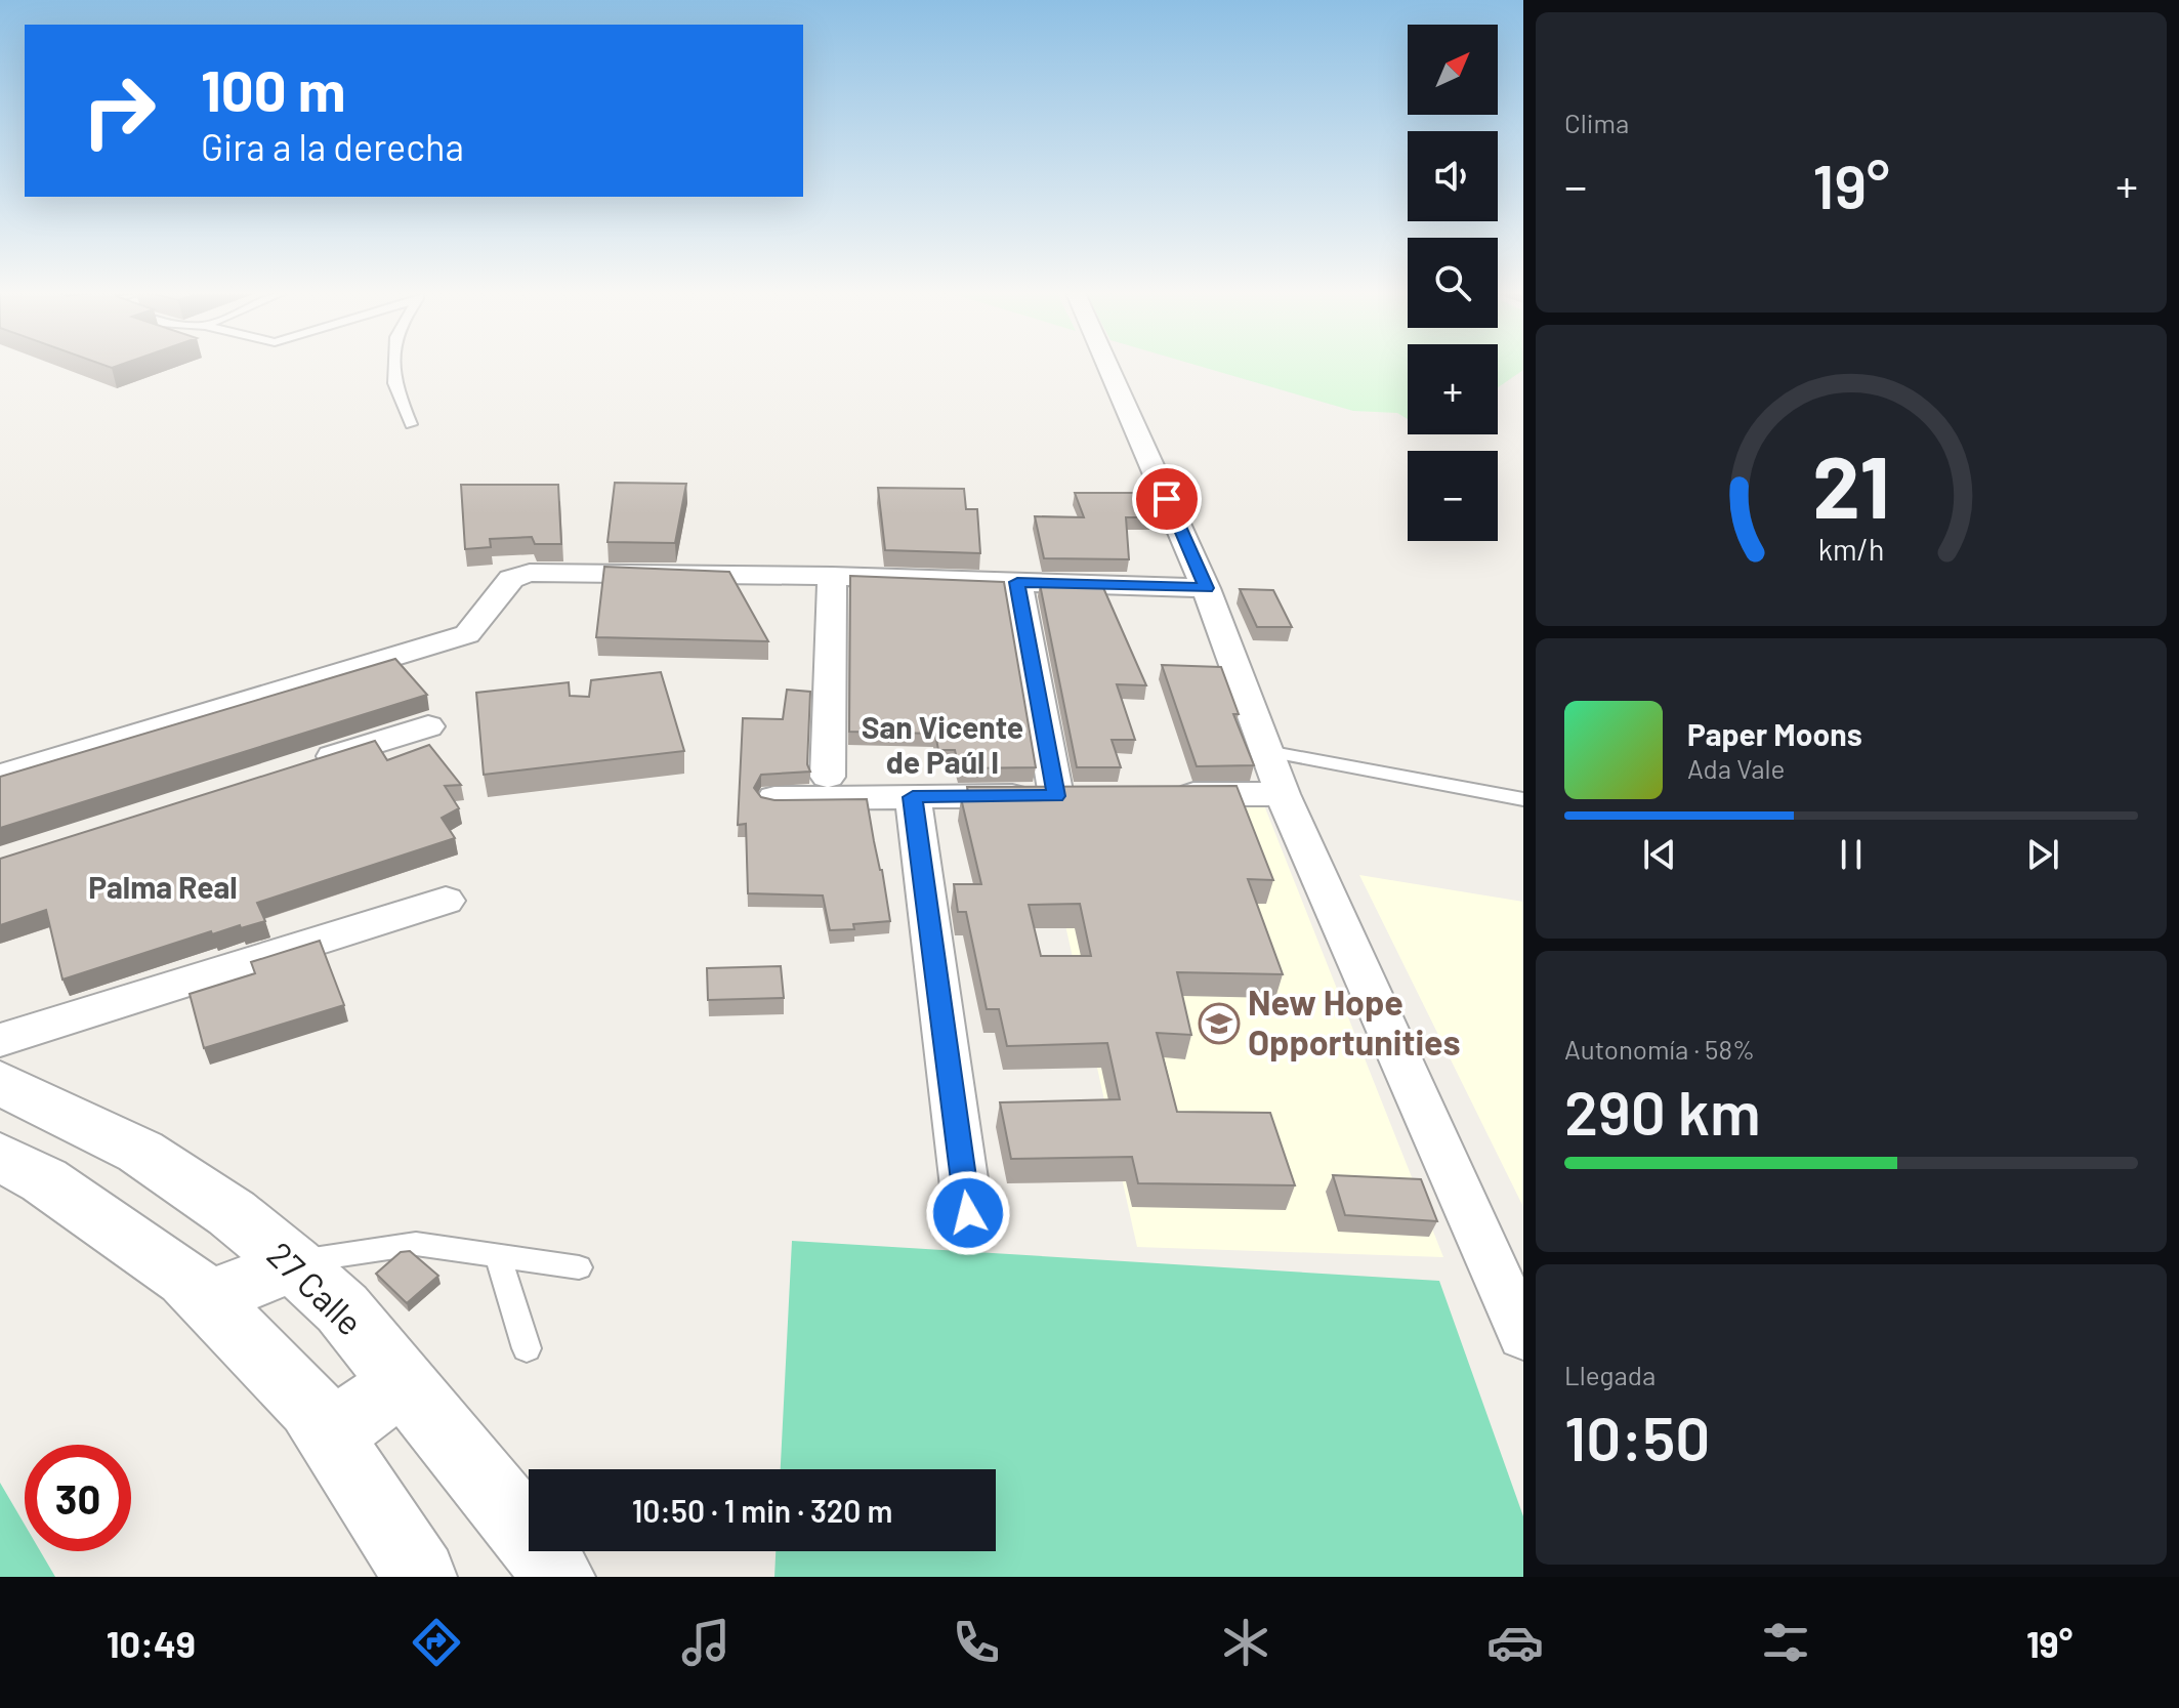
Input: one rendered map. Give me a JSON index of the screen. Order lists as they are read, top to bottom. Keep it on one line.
{"streets":{"street":["27 Calle"]},"districts":["San Vicente de Paúl I","Palma Real"],"places":{"school or university":["New Hope Opportunities"]},"north":"top right","page":{"tile":["Clima",["Autonomía · 58%","290 km"],["Llegada","10:50"]],"map_buttons":["+","−"],"turn":["100 m","Gira a la derecha"],"heat":["−","19°","+"],"song":["Paper Moons","Ada Vale"],"limit":"30","trip":"10:50 · 1 min · 320 m","tabs":["10:49","19°"],"gauge":["21","km/h"]}}
